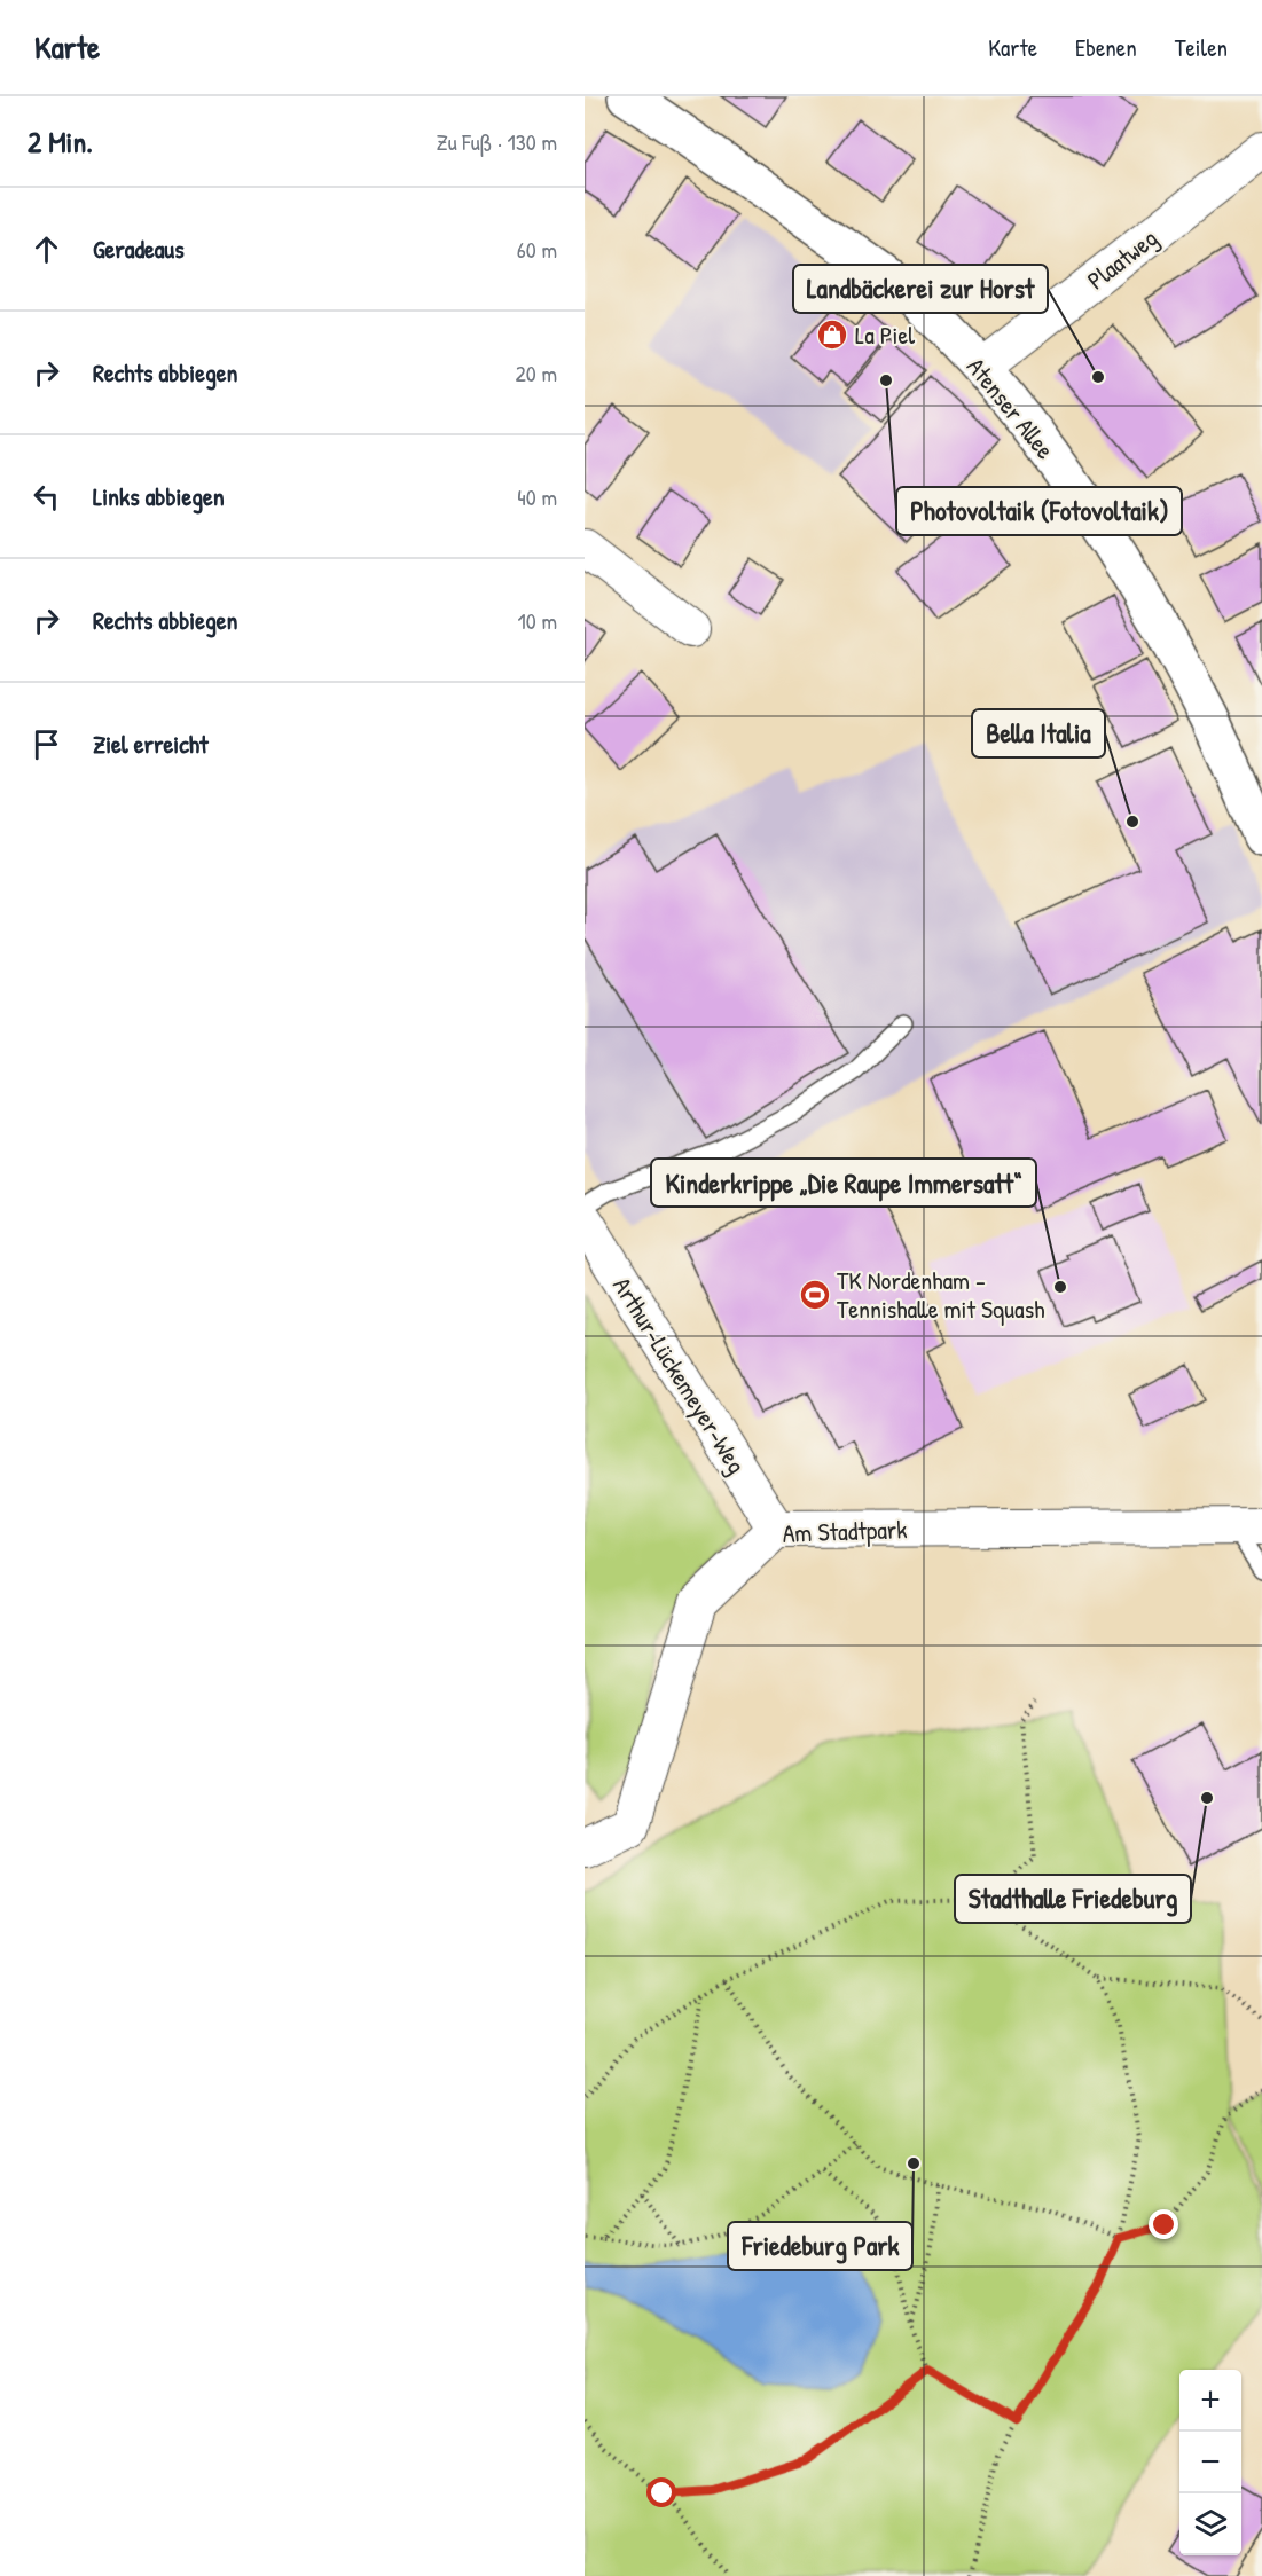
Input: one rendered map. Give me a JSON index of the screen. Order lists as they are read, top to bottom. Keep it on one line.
{"streets":{"street":["Plaatweg","Atenser Allee","Arthur-Lückemeyer-Weg","Am Stadtpark"]},"crossings":[["Plaatweg","Atenser Allee"],["Arthur-Lückemeyer-Weg","Am Stadtpark"]],"places":{"shop":["La Piel"],"other":["Landbäckerei zur Horst","Photovoltaik (Fotovoltaik)","Bella Italia","Kinderkrippe „Die Raupe Immersatt“","Stadthalle Friedeburg","Friedeburg Park"],"sports":["TK Nordenham - Tennishalle mit Squash"]},"page":{"header":"Karte","nav":["Karte","Ebenen","Teilen"],"heading":["2 Min.","Zu Fuß · 130 m"],"list":[["Geradeaus","60 m"],["Rechts abbiegen","20 m"],["Links abbiegen","40 m"],["Rechts abbiegen","10 m"],"Ziel erreicht"],"map_buttons":["+","−"]}}
